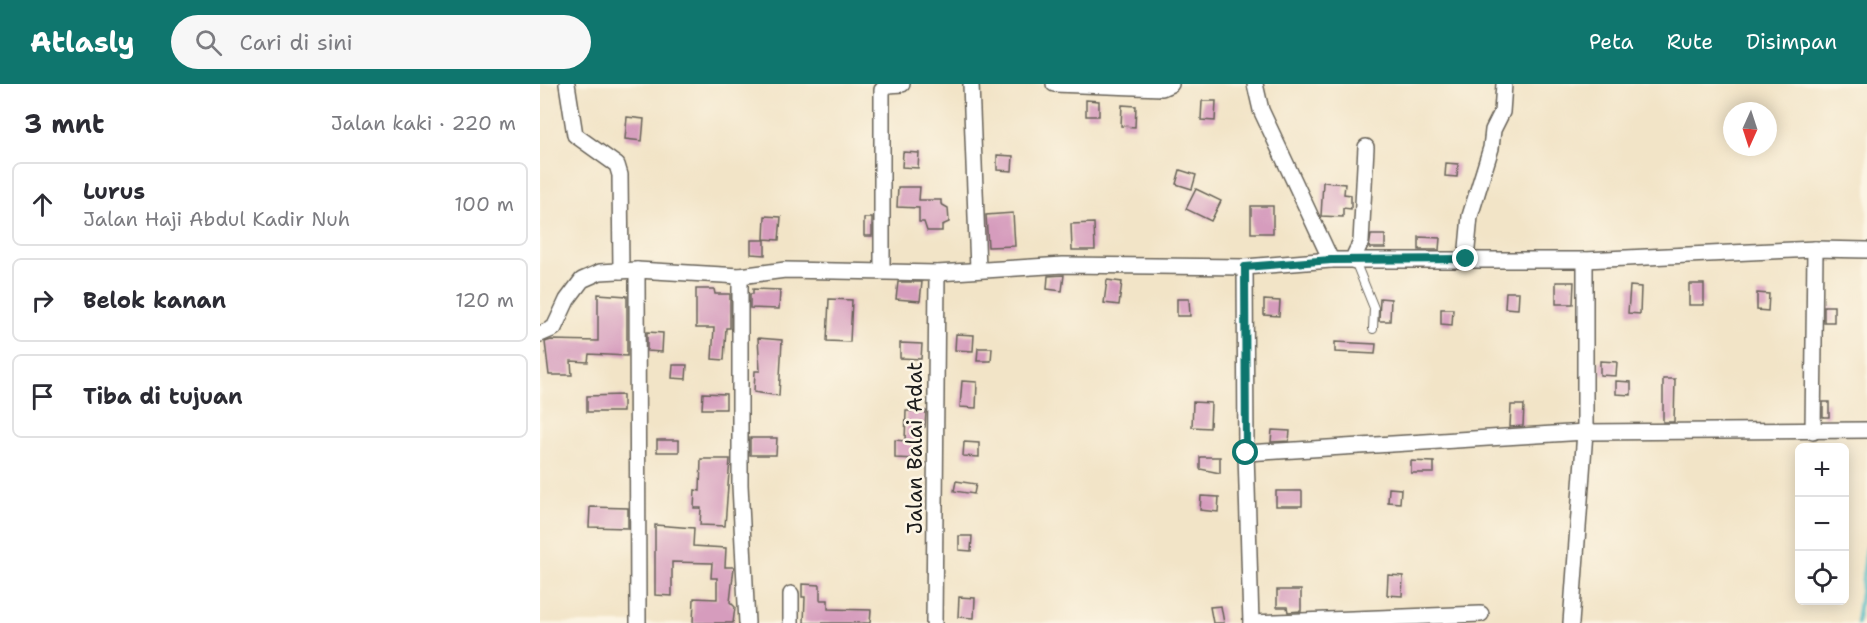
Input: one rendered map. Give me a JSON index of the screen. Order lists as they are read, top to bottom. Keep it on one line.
{"streets":{"street":["Jalan Balai Adat"]},"north":"bottom","page":{"header":"Atlasly","search":"Cari di sini","nav":["Peta","Rute","Disimpan"],"heading":["3 mnt","Jalan kaki · 220 m"],"list":[["Lurus","Jalan Haji Abdul Kadir Nuh","100 m"],["Belok kanan","120 m"],"Tiba di tujuan"],"map_buttons":["+","−"]}}
